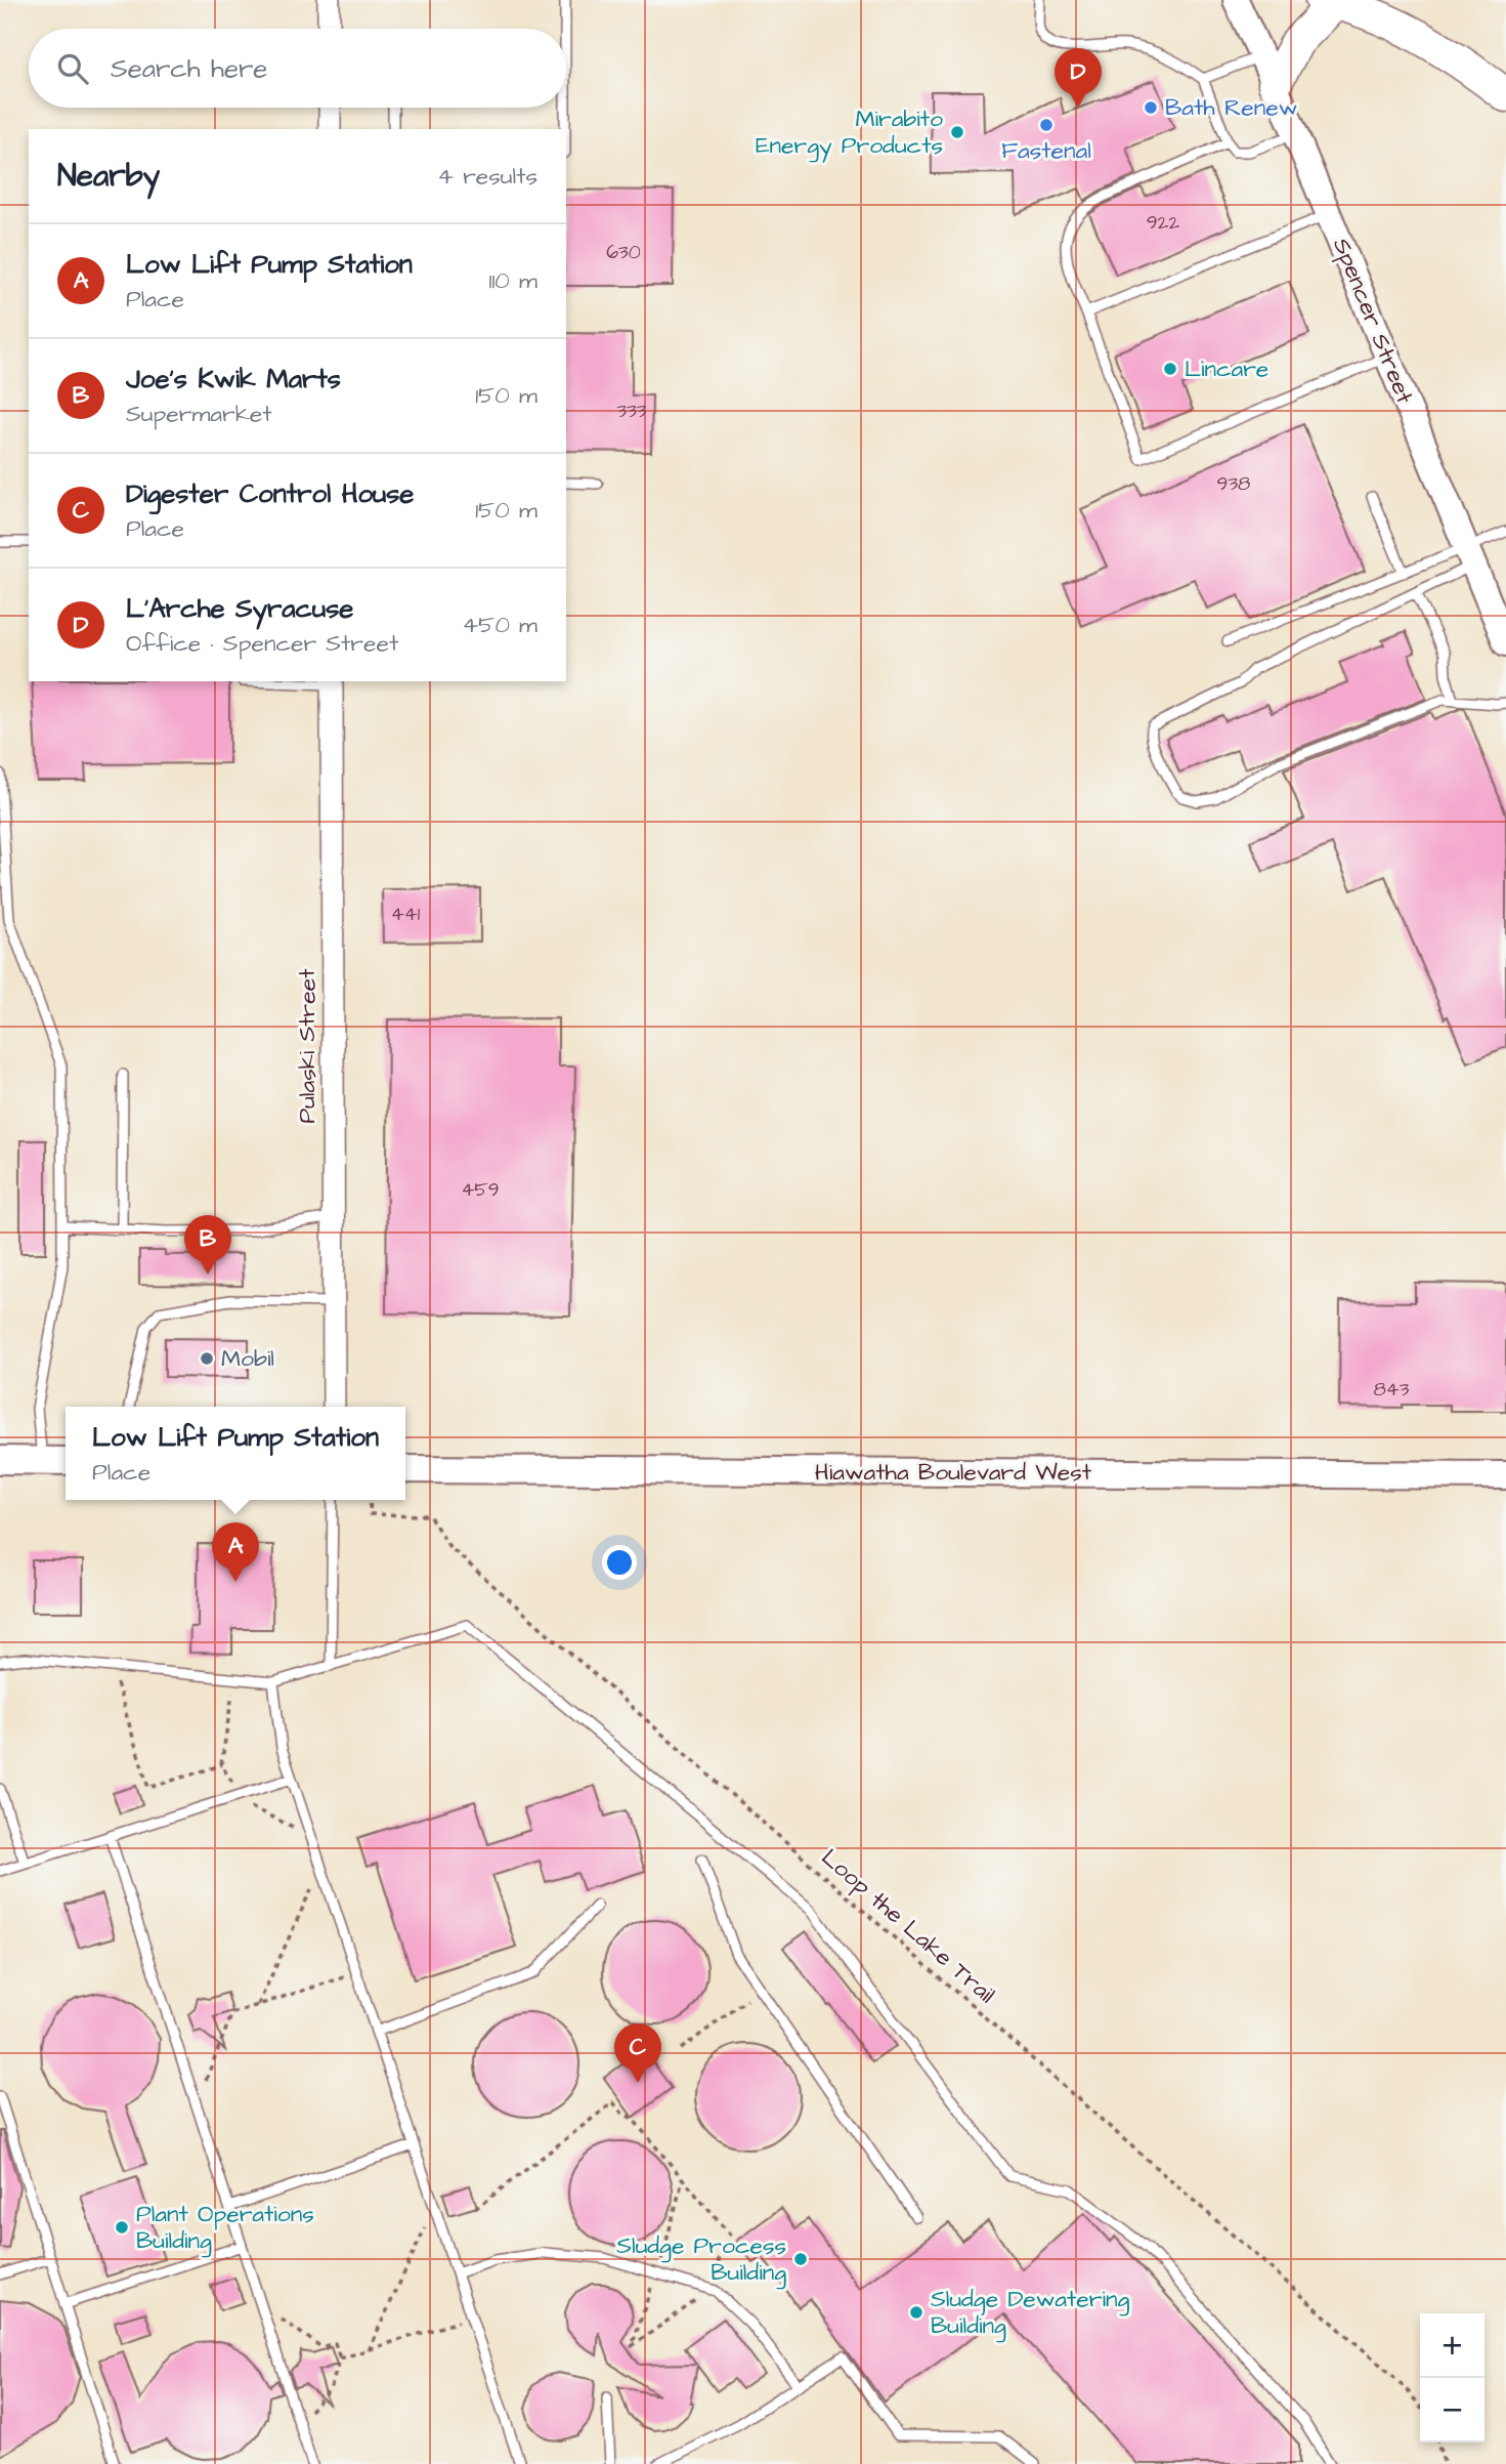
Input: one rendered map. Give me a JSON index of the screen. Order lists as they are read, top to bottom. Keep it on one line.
{"streets":{"main road":["Spencer Street","Hiawatha Boulevard West"],"street":["Pulaski Street"],"path":["Loop the Lake Trail"]},"places":["Bath Renew","Fastenal","Mirabito Energy Products","Lincare","Mobil","Plant Operations Building","Sludge Process Building","Sludge Dewatering Building"],"house_numbers":["922","630","333","938","441","459","843"],"page":{"search":"Search here","pins":["D","B","A","C"],"heading":["Nearby","4 results"],"list":[{"mark":"A","name":"Low Lift Pump Station","note":"Place","value":"110 m"},{"mark":"B","name":"Joe's Kwik Marts","note":"Supermarket","value":"150 m"},{"mark":"C","name":"Digester Control House","note":"Place","value":"150 m"},{"mark":"D","name":"L'Arche Syracuse","note":"Office · Spencer Street","value":"450 m"}],"popup":["Low Lift Pump Station","Place"],"map_buttons":["+","−"]}}
